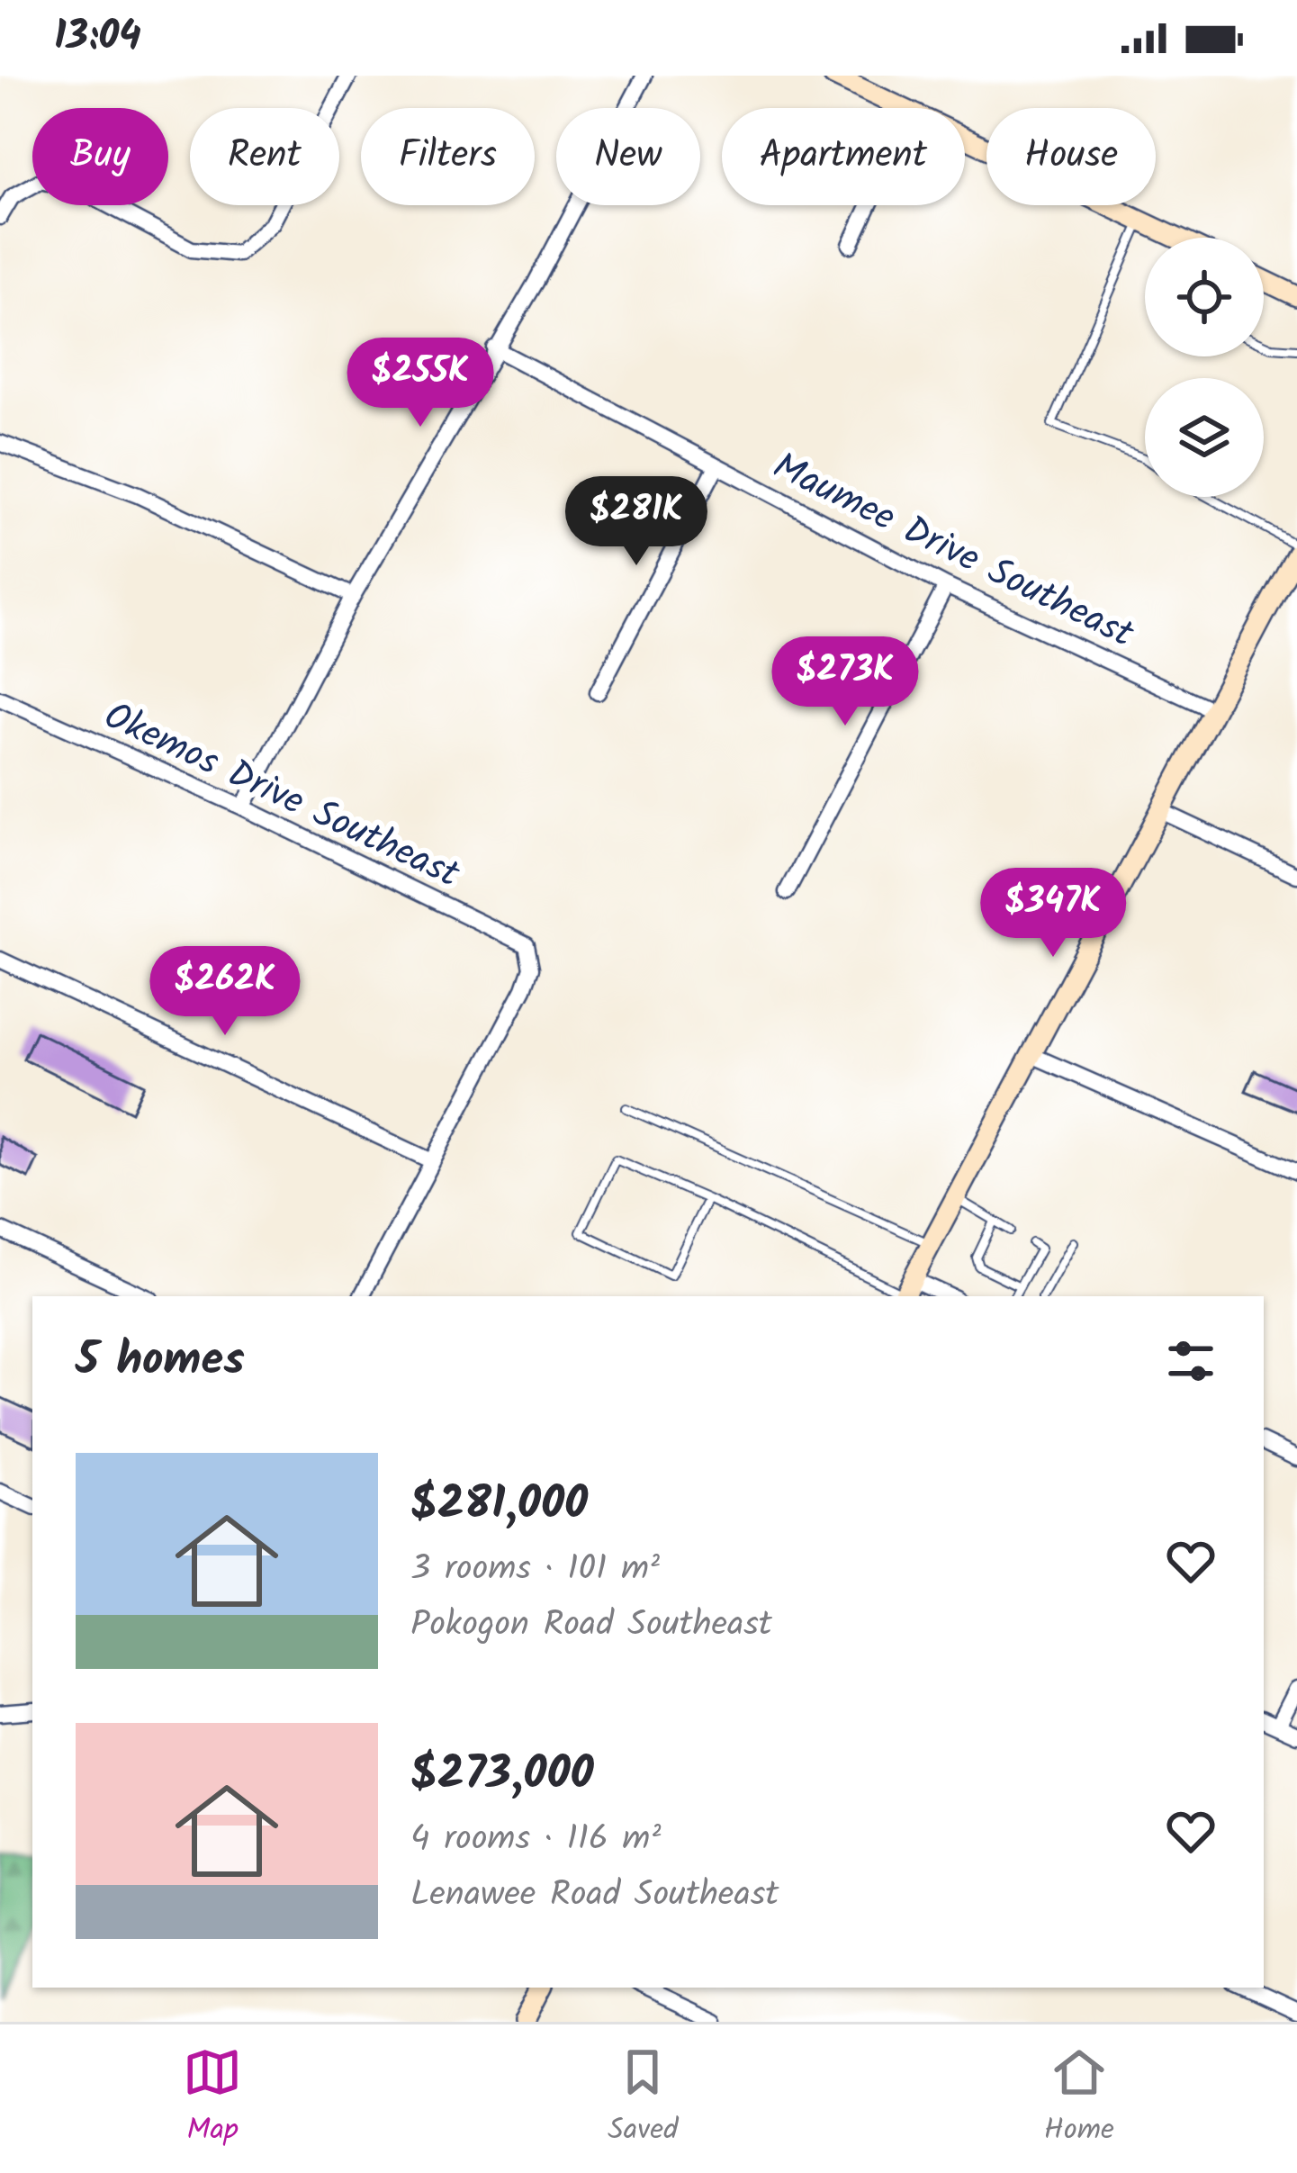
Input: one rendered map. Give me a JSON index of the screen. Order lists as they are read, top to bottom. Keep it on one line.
{"streets":{"street":["Maumee Drive Southeast","Okemos Drive Southeast"]},"page":{"status":"13:04","chip":["Buy","Rent","Filters","New","Apartment","House"],"price":["$255K","$281K","$273K","$347K","$262K"],"heading":"5 homes","list":[{"name":"$281,000","note":"3 rooms · 101 m² · Pokogon Road Southeast"},{"name":"$273,000","note":"4 rooms · 116 m² · Lenawee Road Southeast"}],"tabs":["Map","Saved","Home"]}}
